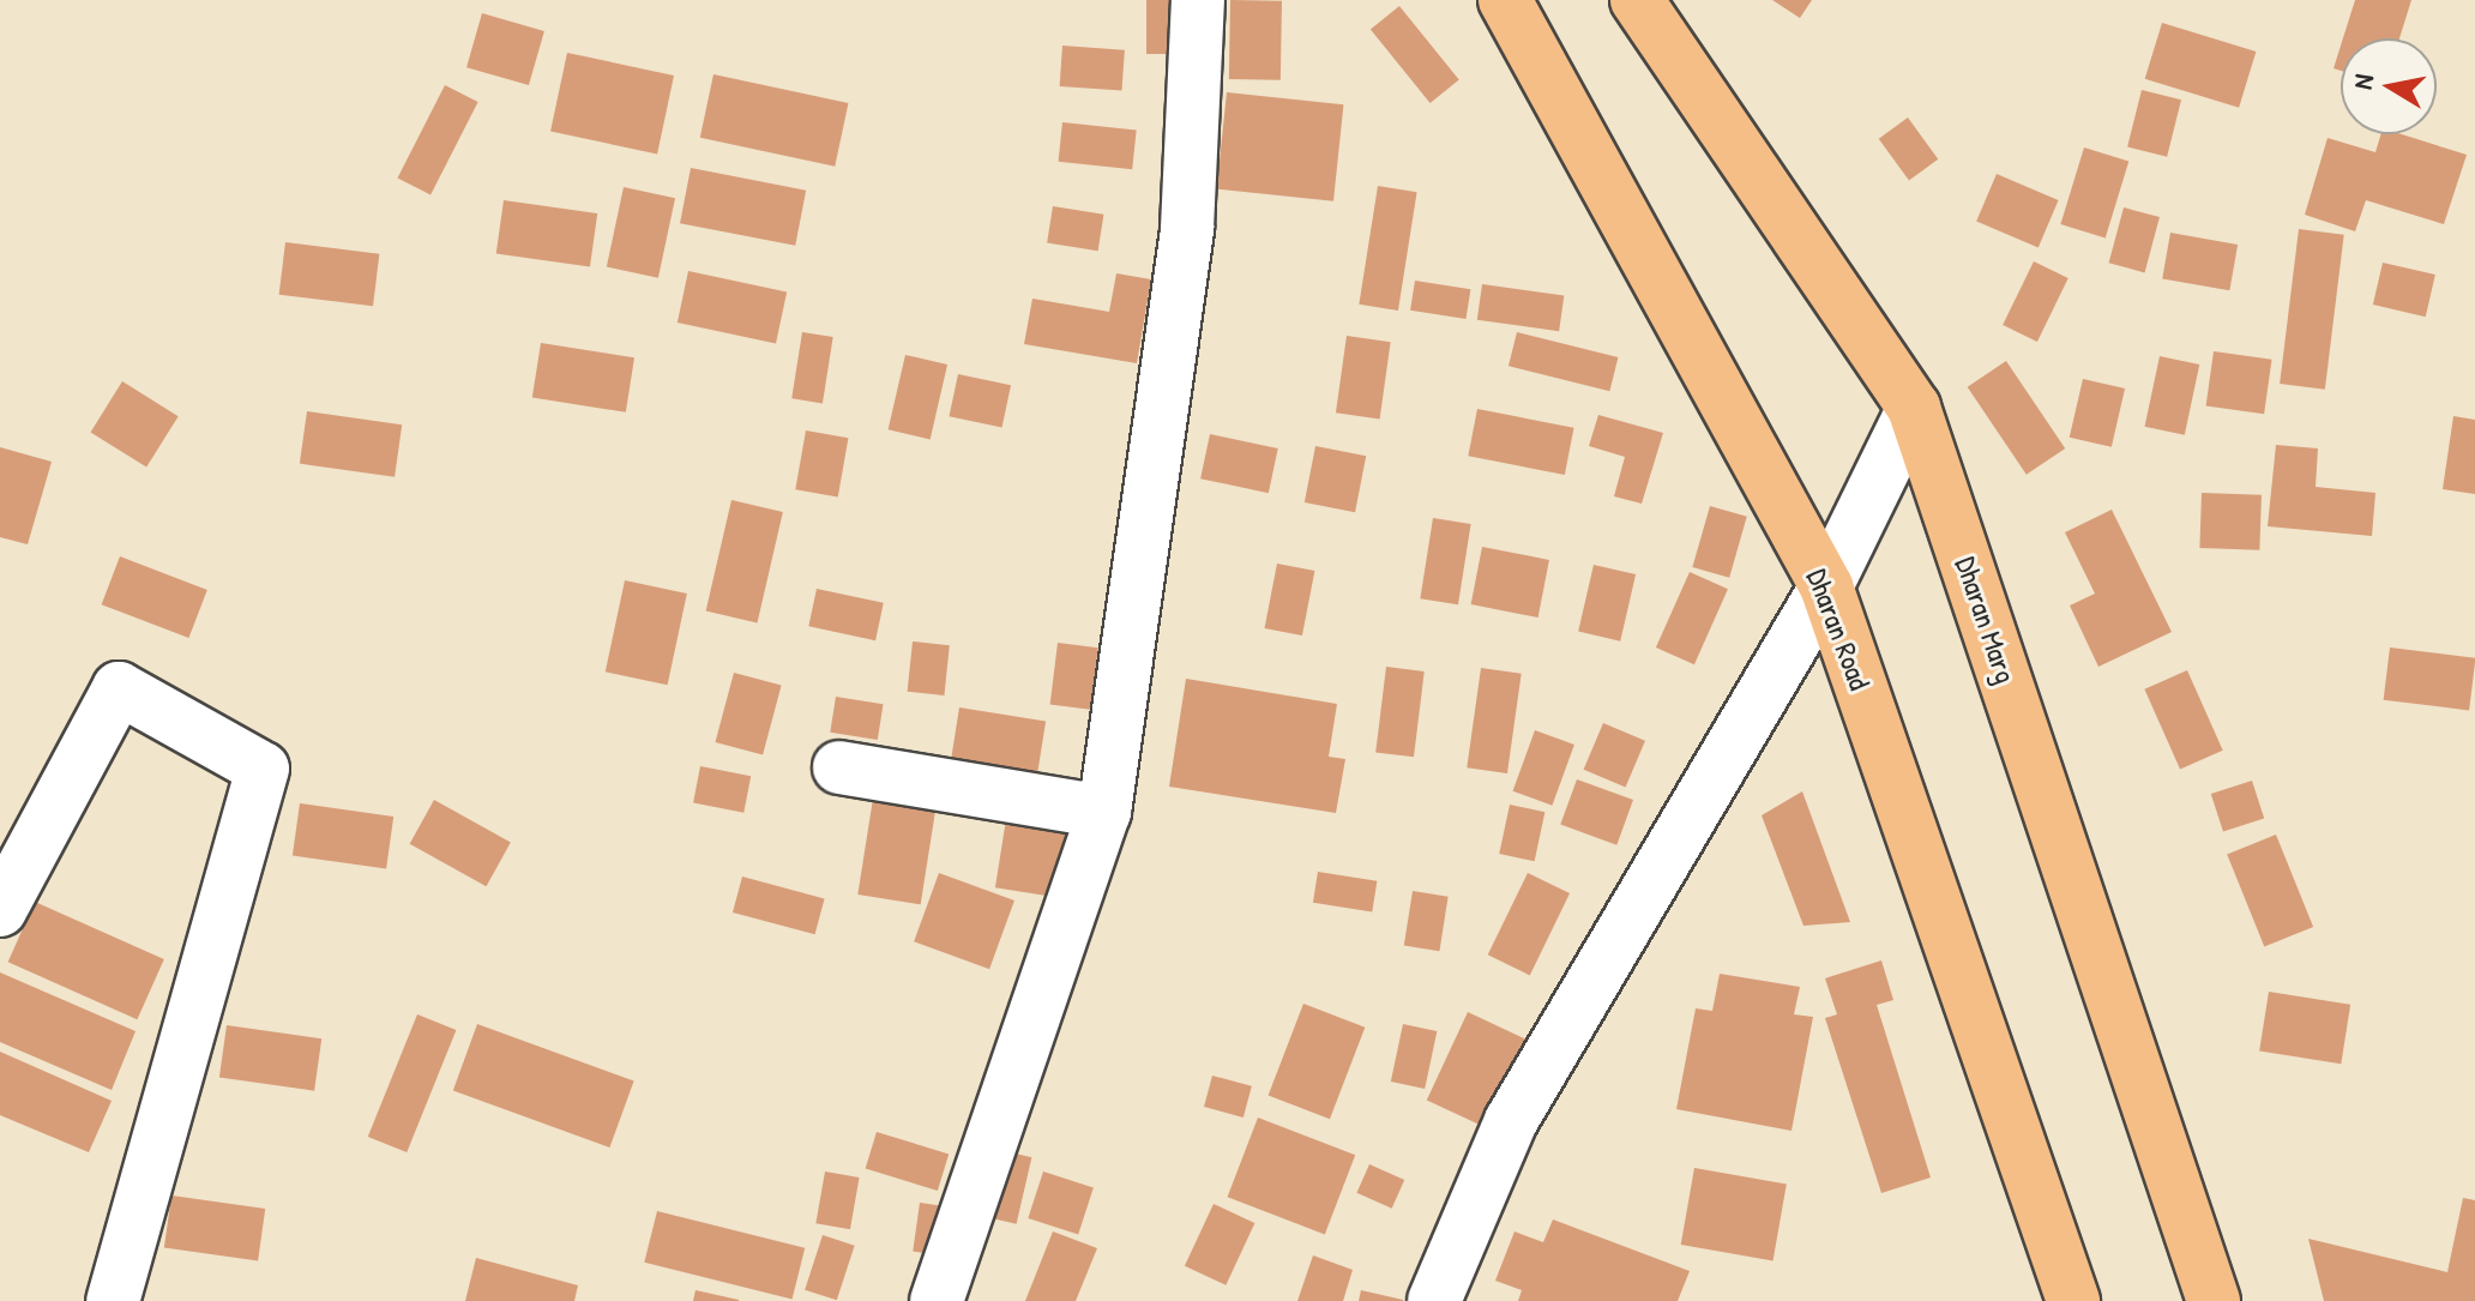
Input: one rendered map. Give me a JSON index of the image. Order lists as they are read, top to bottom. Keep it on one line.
{"streets":{"main road":["Dharan Marg","Dharan Road"]},"north":"left"}
